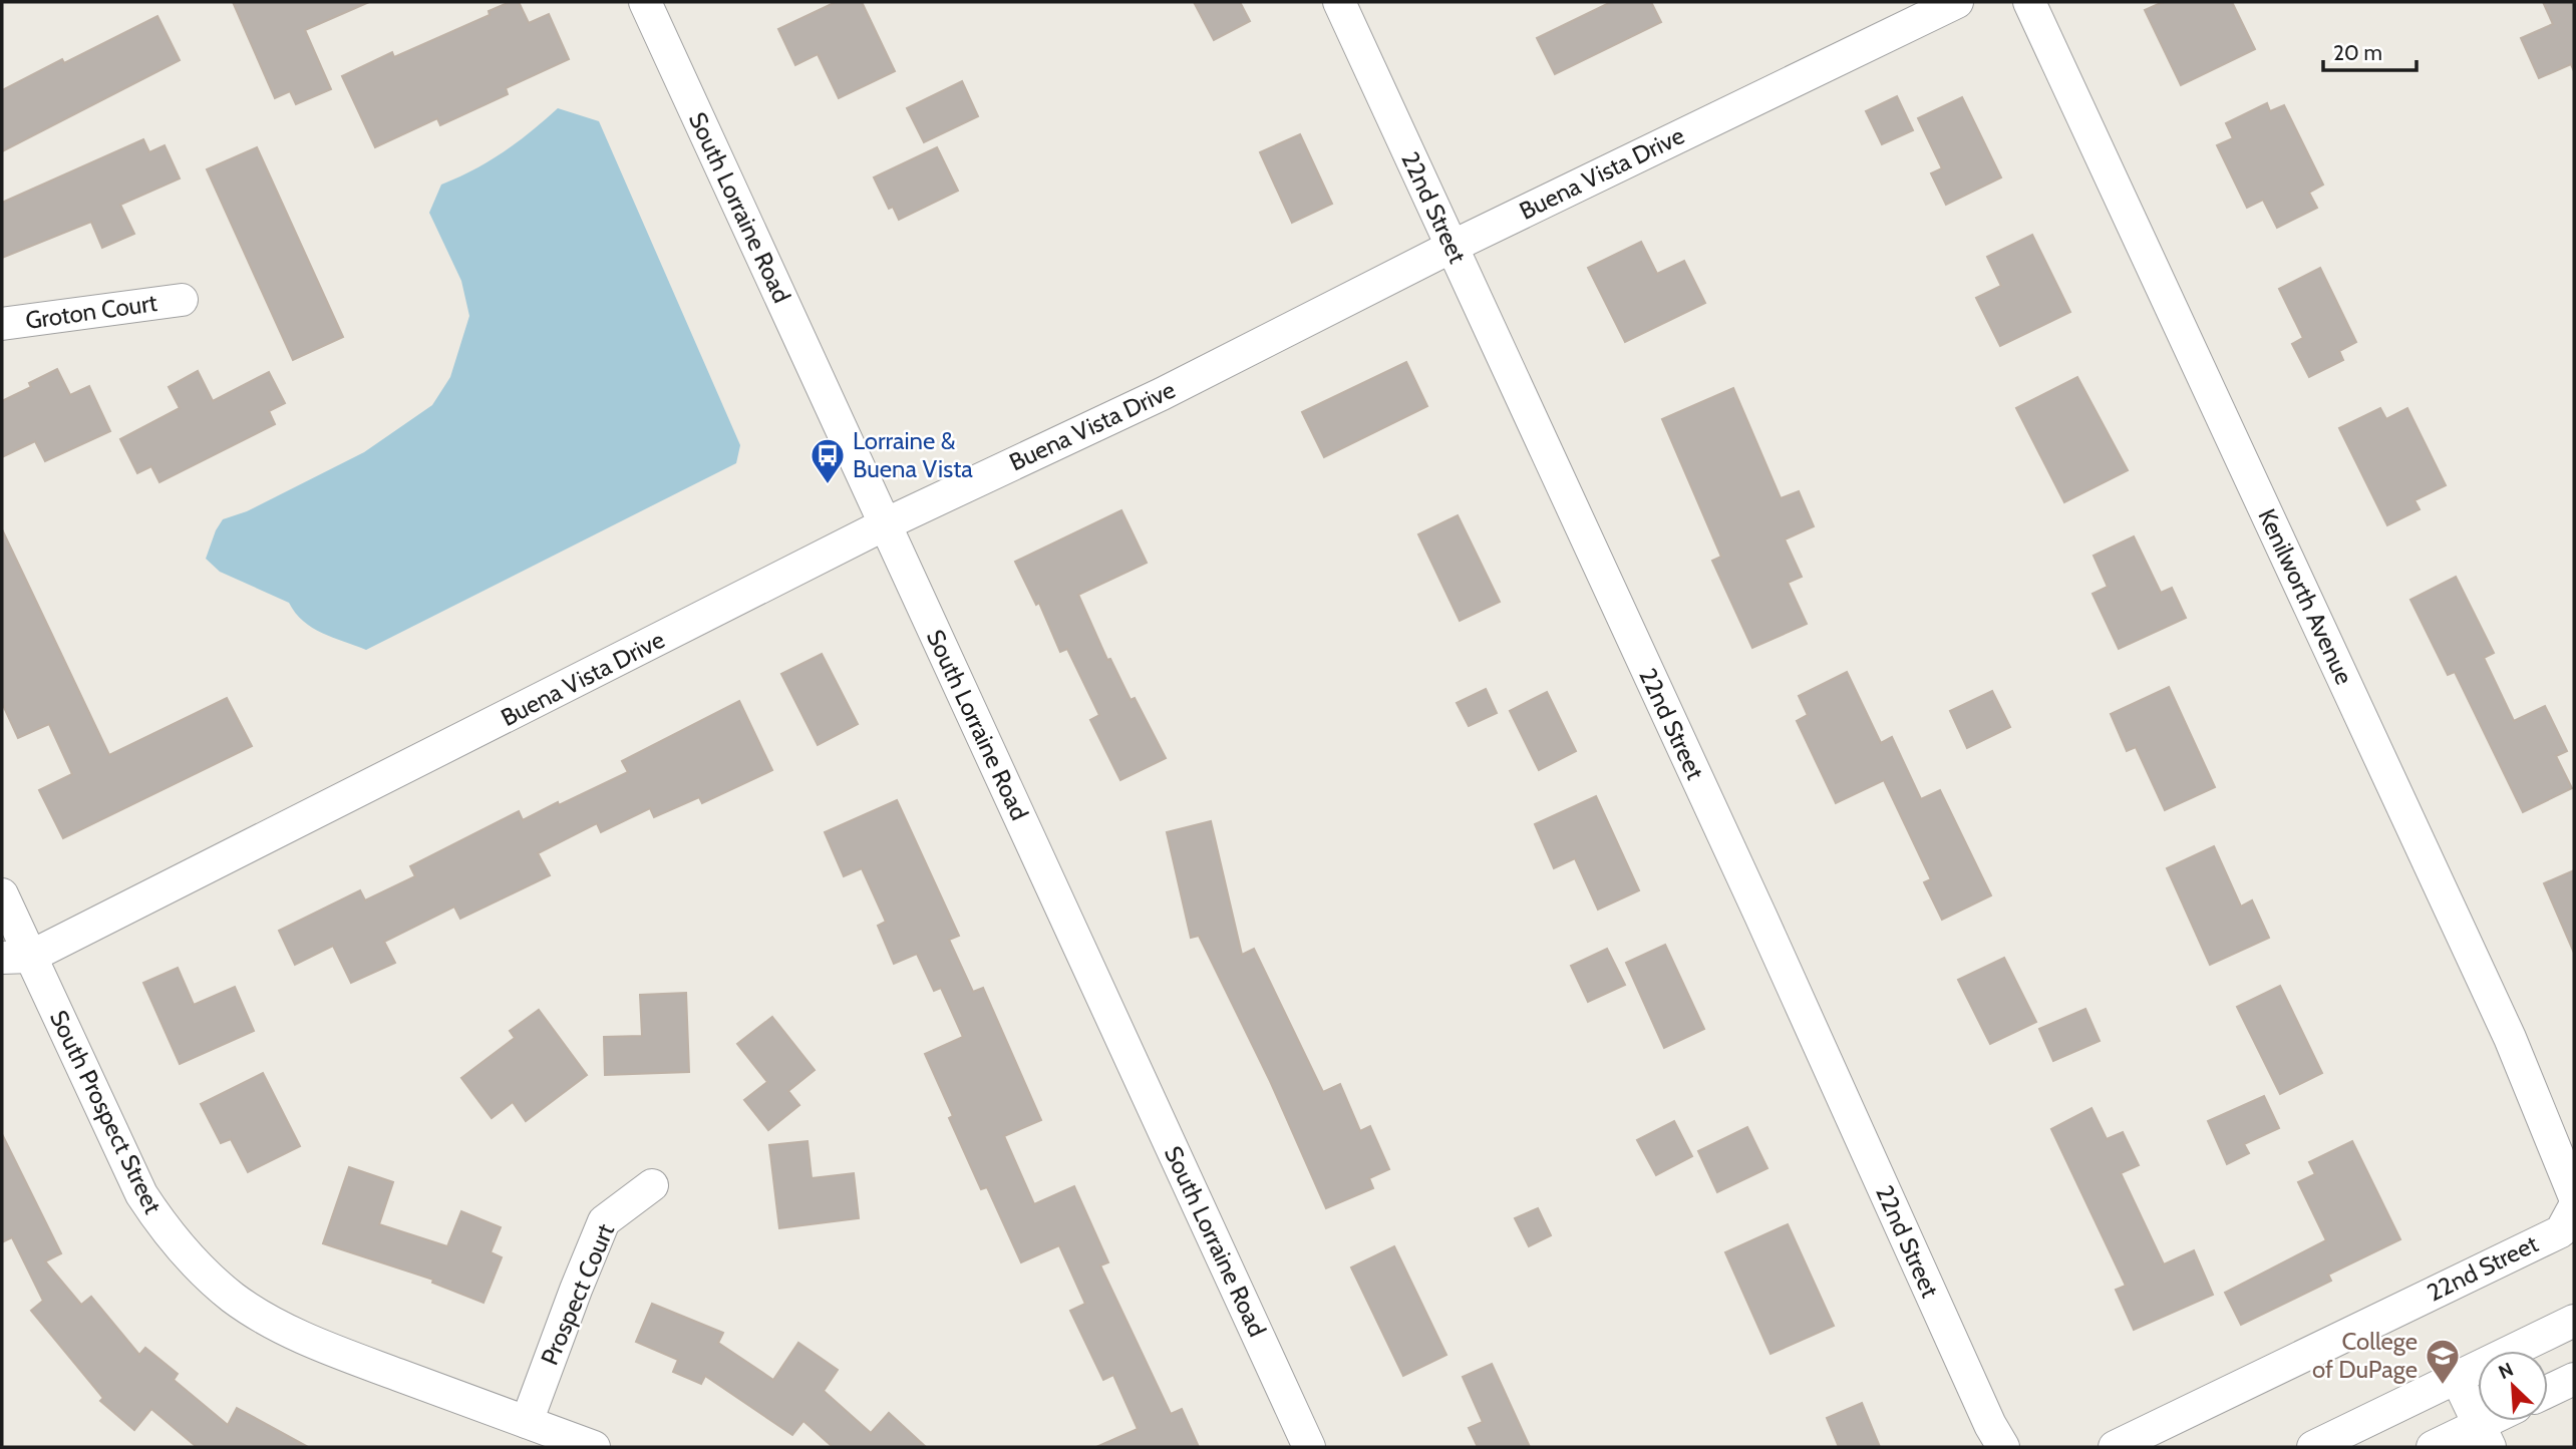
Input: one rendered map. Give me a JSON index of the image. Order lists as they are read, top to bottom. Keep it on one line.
{"streets":{"street":["Buena Vista Drive","South Lorraine Road","22nd Street","Groton Court","Kenilworth Avenue","South Prospect Street","Prospect Court"]},"crossings":[["Buena Vista Drive","South Lorraine Road"],["Buena Vista Drive","22nd Street"],["Buena Vista Drive","South Prospect Street"],["South Prospect Street","Prospect Court"]],"places":{"bus stop":["Lorraine & Buena Vista"],"school or university":["College of DuPage"]},"scale_bar":"20 m","north":"top left"}
